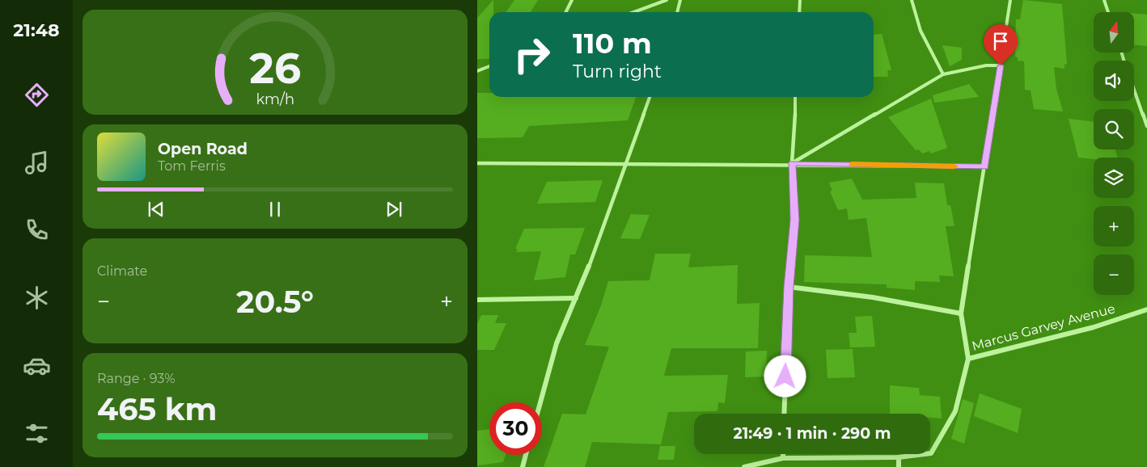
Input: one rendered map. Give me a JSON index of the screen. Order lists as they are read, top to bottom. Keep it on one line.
{"streets":{"street":["Marcus Garvey Avenue"]},"north":"top","page":{"tabs":"21:48","map_buttons":["+","−"],"turn":["110 m","Turn right"],"song":["Open Road","Tom Ferris"],"tile":["Climate",["Range · 93%","465 km"]],"heat":["−","20.5°","+"],"limit":"30","trip":"21:49 · 1 min · 290 m","gauge":["26","km/h"]}}
